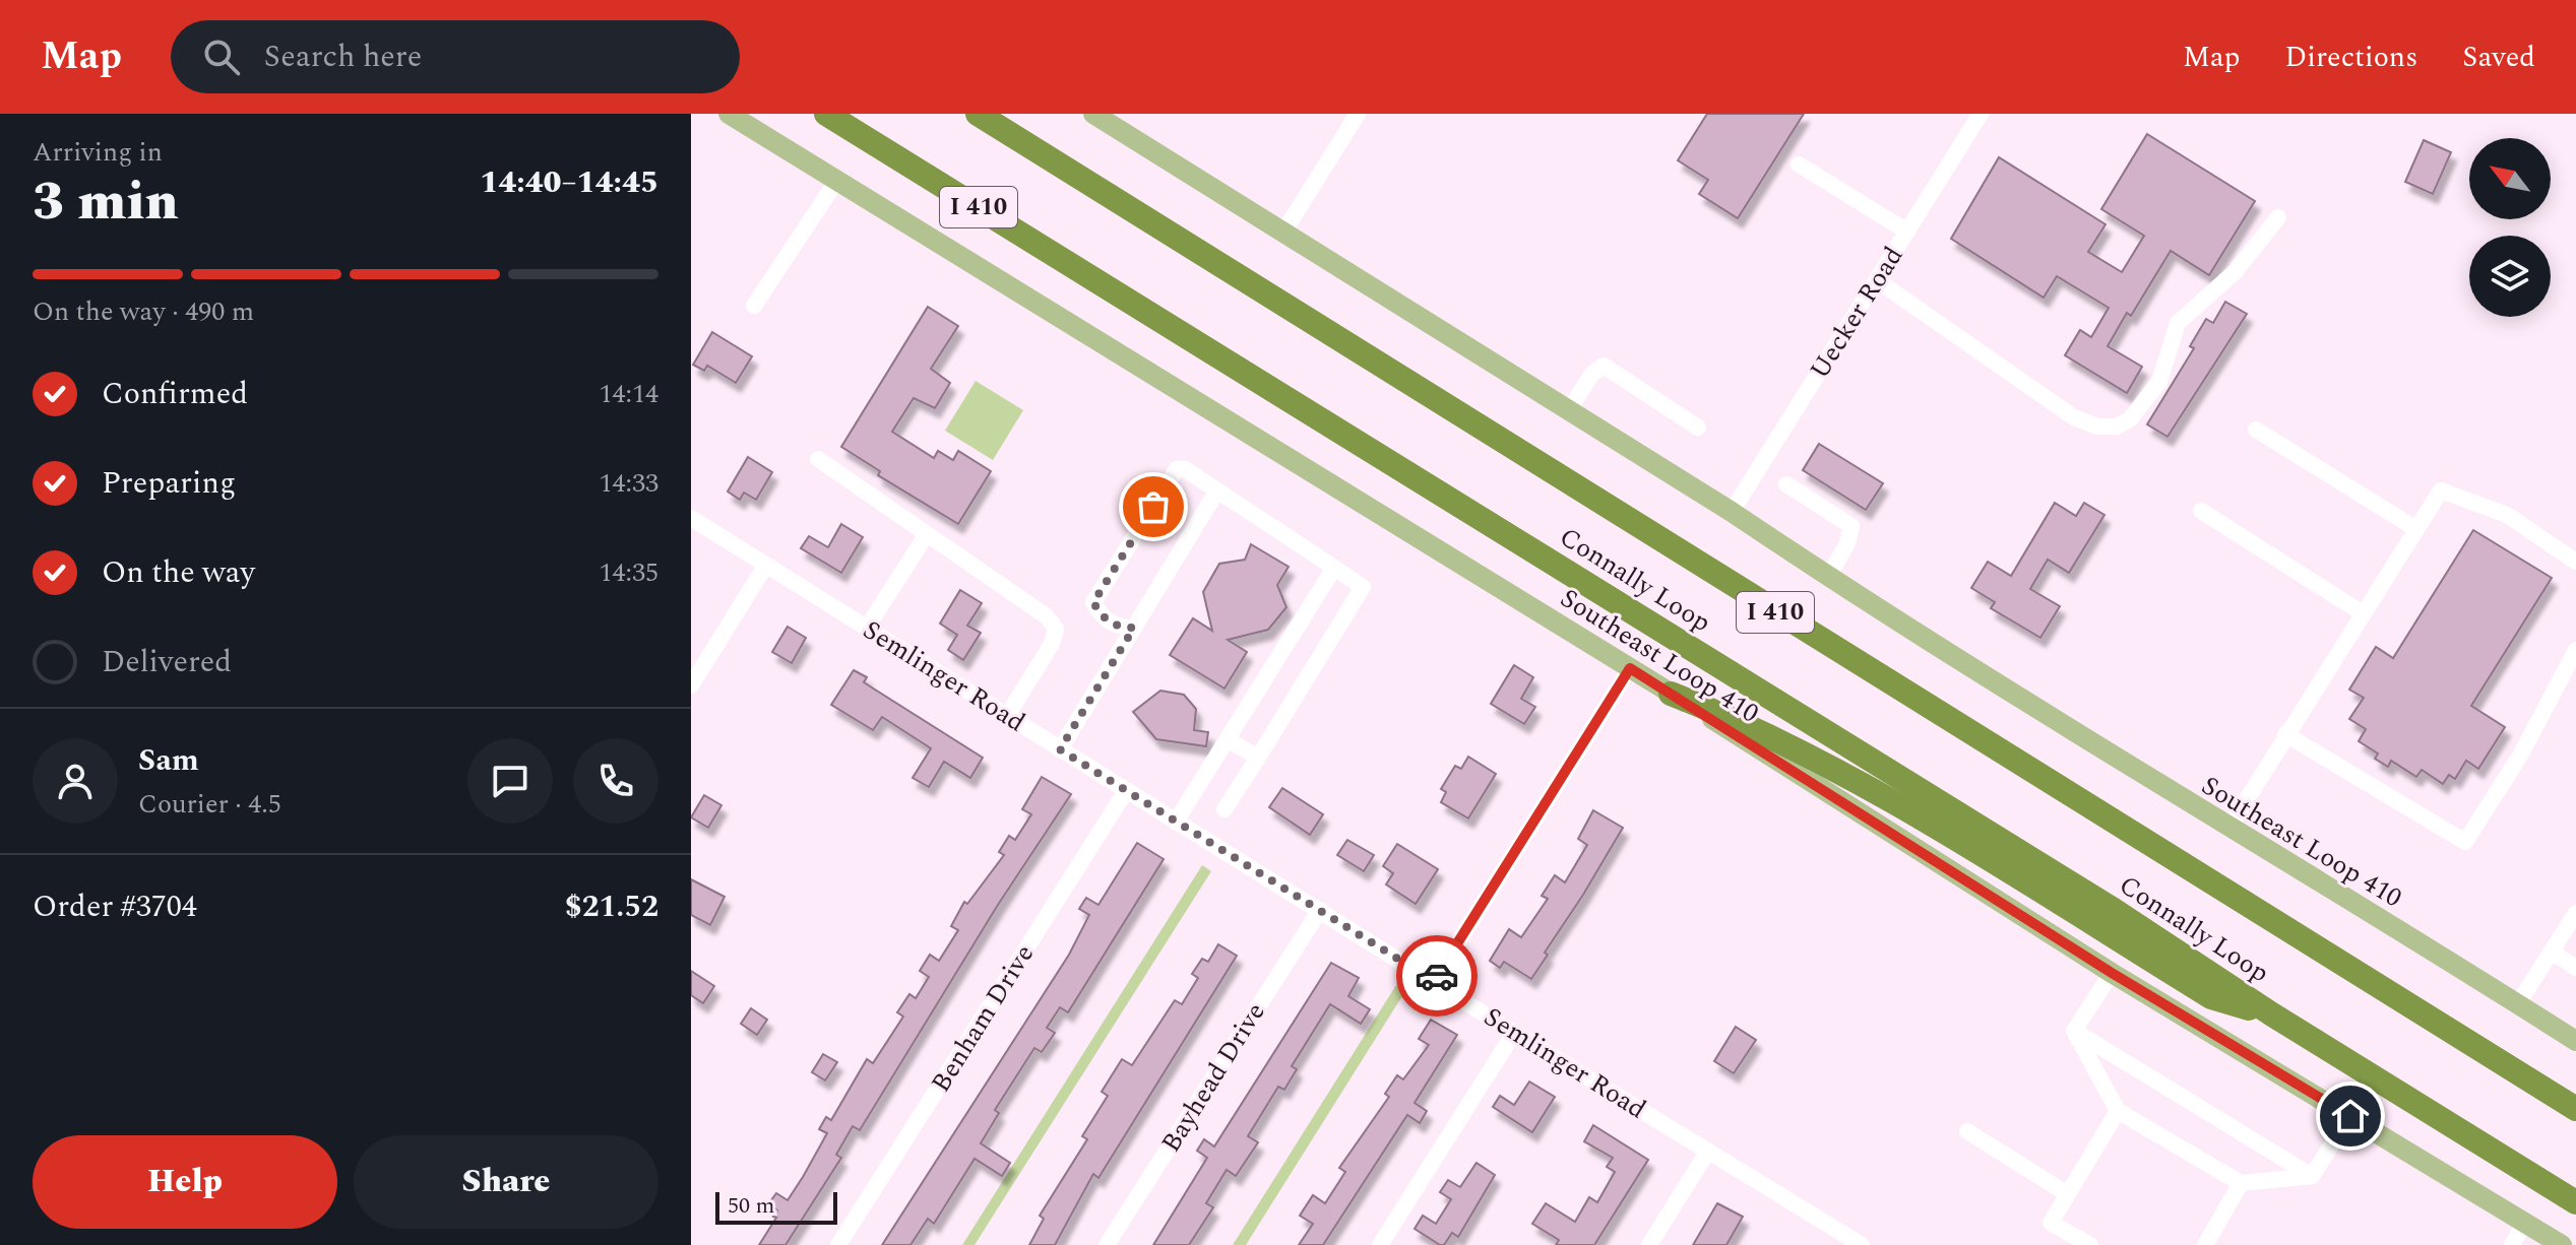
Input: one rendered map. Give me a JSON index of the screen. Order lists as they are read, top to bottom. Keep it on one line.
{"streets":{"highway":["I 410","Connally Loop"],"main road":["Southeast Loop 410"],"street":["Uecker Road","Semlinger Road","Benham Drive","Bayhead Drive"]},"crossings":[["Uecker Road","Southeast Loop 410"],["Semlinger Road","Benham Drive"],["Semlinger Road","Bayhead Drive"]],"scale_bar":"50 m","north":"top left","page":{"header":"Map","search":"Search here","nav":["Map","Directions","Saved"],"heading":["3 min","Arriving in","14:40–14:45"],"panel":["Sam","Courier · 4.5","Order #3704","$21.52"],"bar":"On the way · 490 m","list":[["Confirmed","14:14"],["Preparing","14:33"],["On the way","14:35"],"Delivered"],"buttons":["Help","Share"],"scale":"50 m"}}
